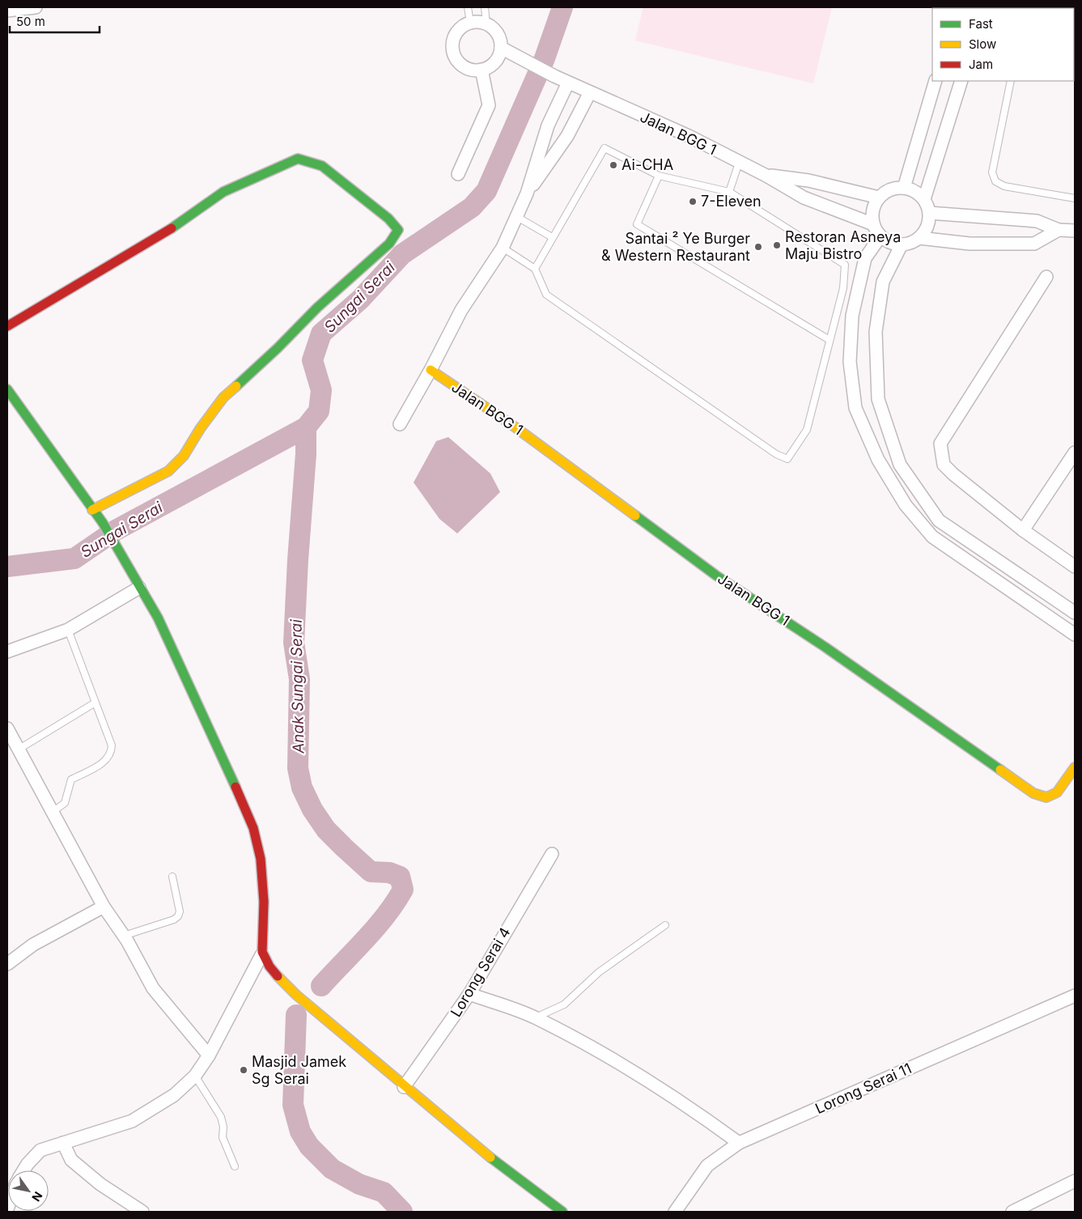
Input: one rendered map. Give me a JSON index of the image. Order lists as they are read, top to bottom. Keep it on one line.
{"streets":{"street":["Jalan BGG 1","Lorong Serai 4","Lorong Serai 11"]},"water":["Sungai Serai","Anak Sungai Serai"],"places":["Ai-CHA","7-Eleven","Restoran Asneya Maju Bistro","Santai ² Ye Burger & Western Restaurant","Masjid Jamek Sg Serai"],"legend":["Fast","Slow","Jam"],"scale_bar":"50 m","north":"bottom right"}
